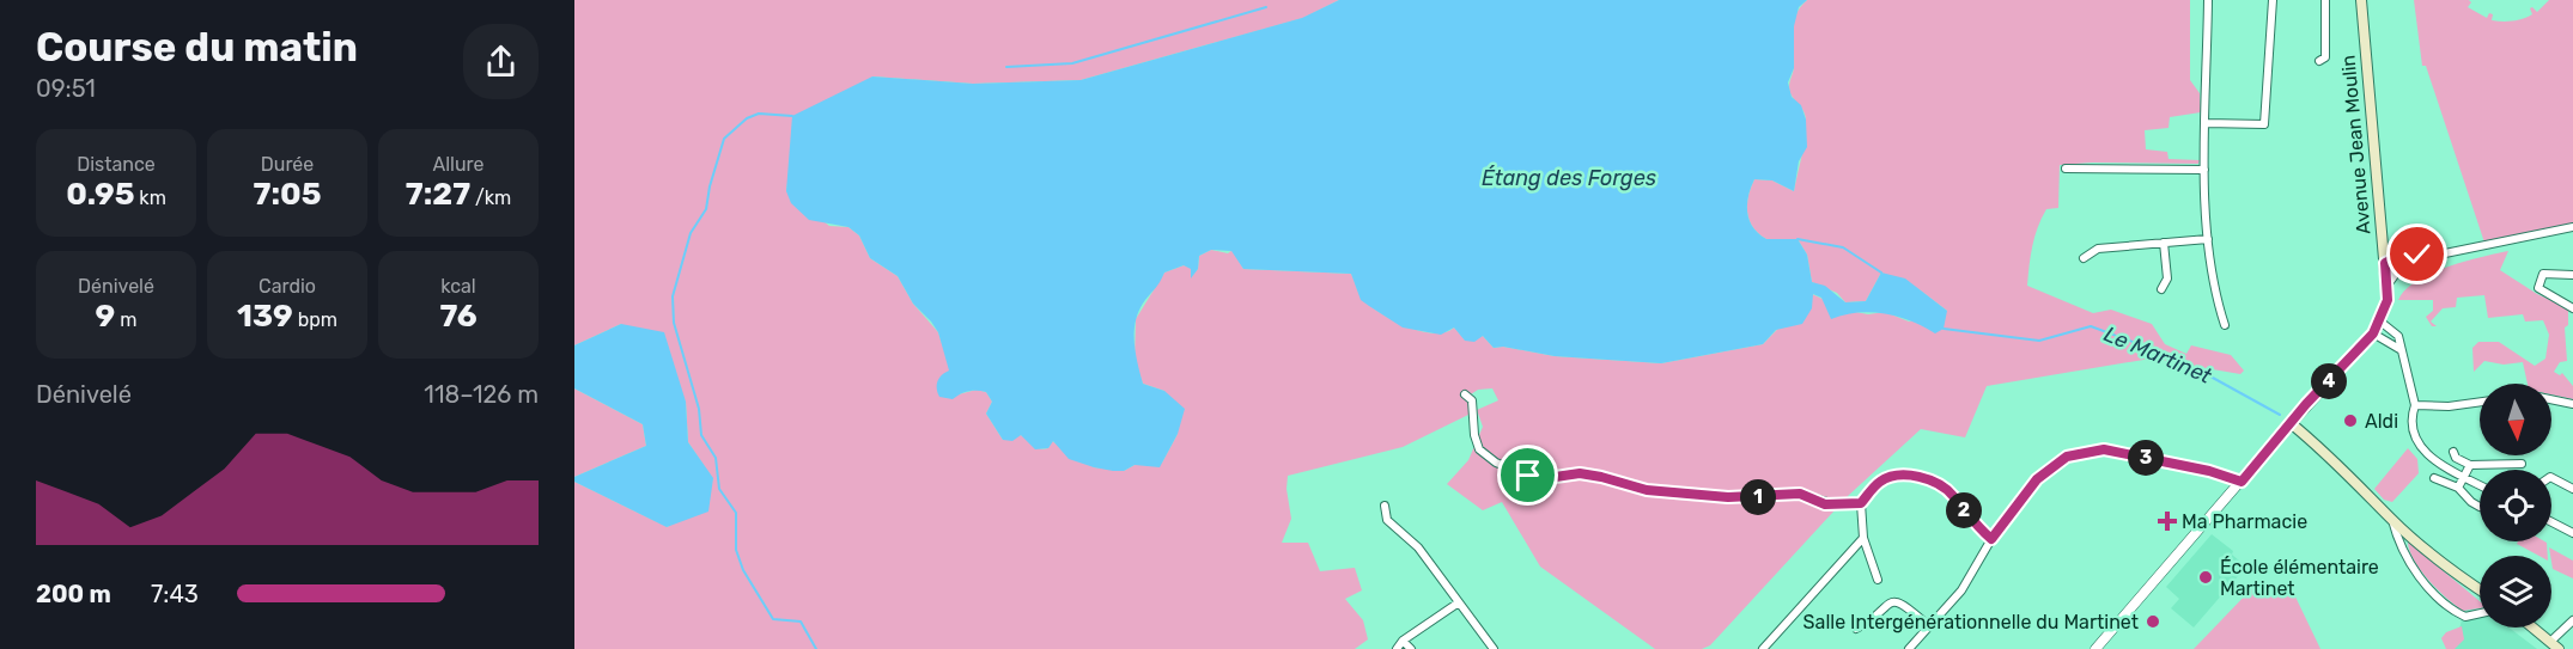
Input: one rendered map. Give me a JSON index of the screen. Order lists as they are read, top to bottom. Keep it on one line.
{"streets":{"main road":["Avenue Jean Moulin"]},"water":["Étang des Forges","Le Martinet"],"places":{"other":["Aldi","École élémentaire Martinet","Salle Intergénérationnelle du Martinet"],"health":["Ma Pharmacie"]},"north":"bottom","page":{"heading":["Course du matin","09:51"],"stats":[["Distance","0.95 km"],["Durée","7:05"],["Allure","7:27 /km"],["Dénivelé","9 m"],["Cardio","139 bpm"],["kcal","76"]],"pins":["4","3","1","2"],"chart":["Dénivelé","118–126 m"],"list":[{"name":"200 m","note":"7:43"}]}}
